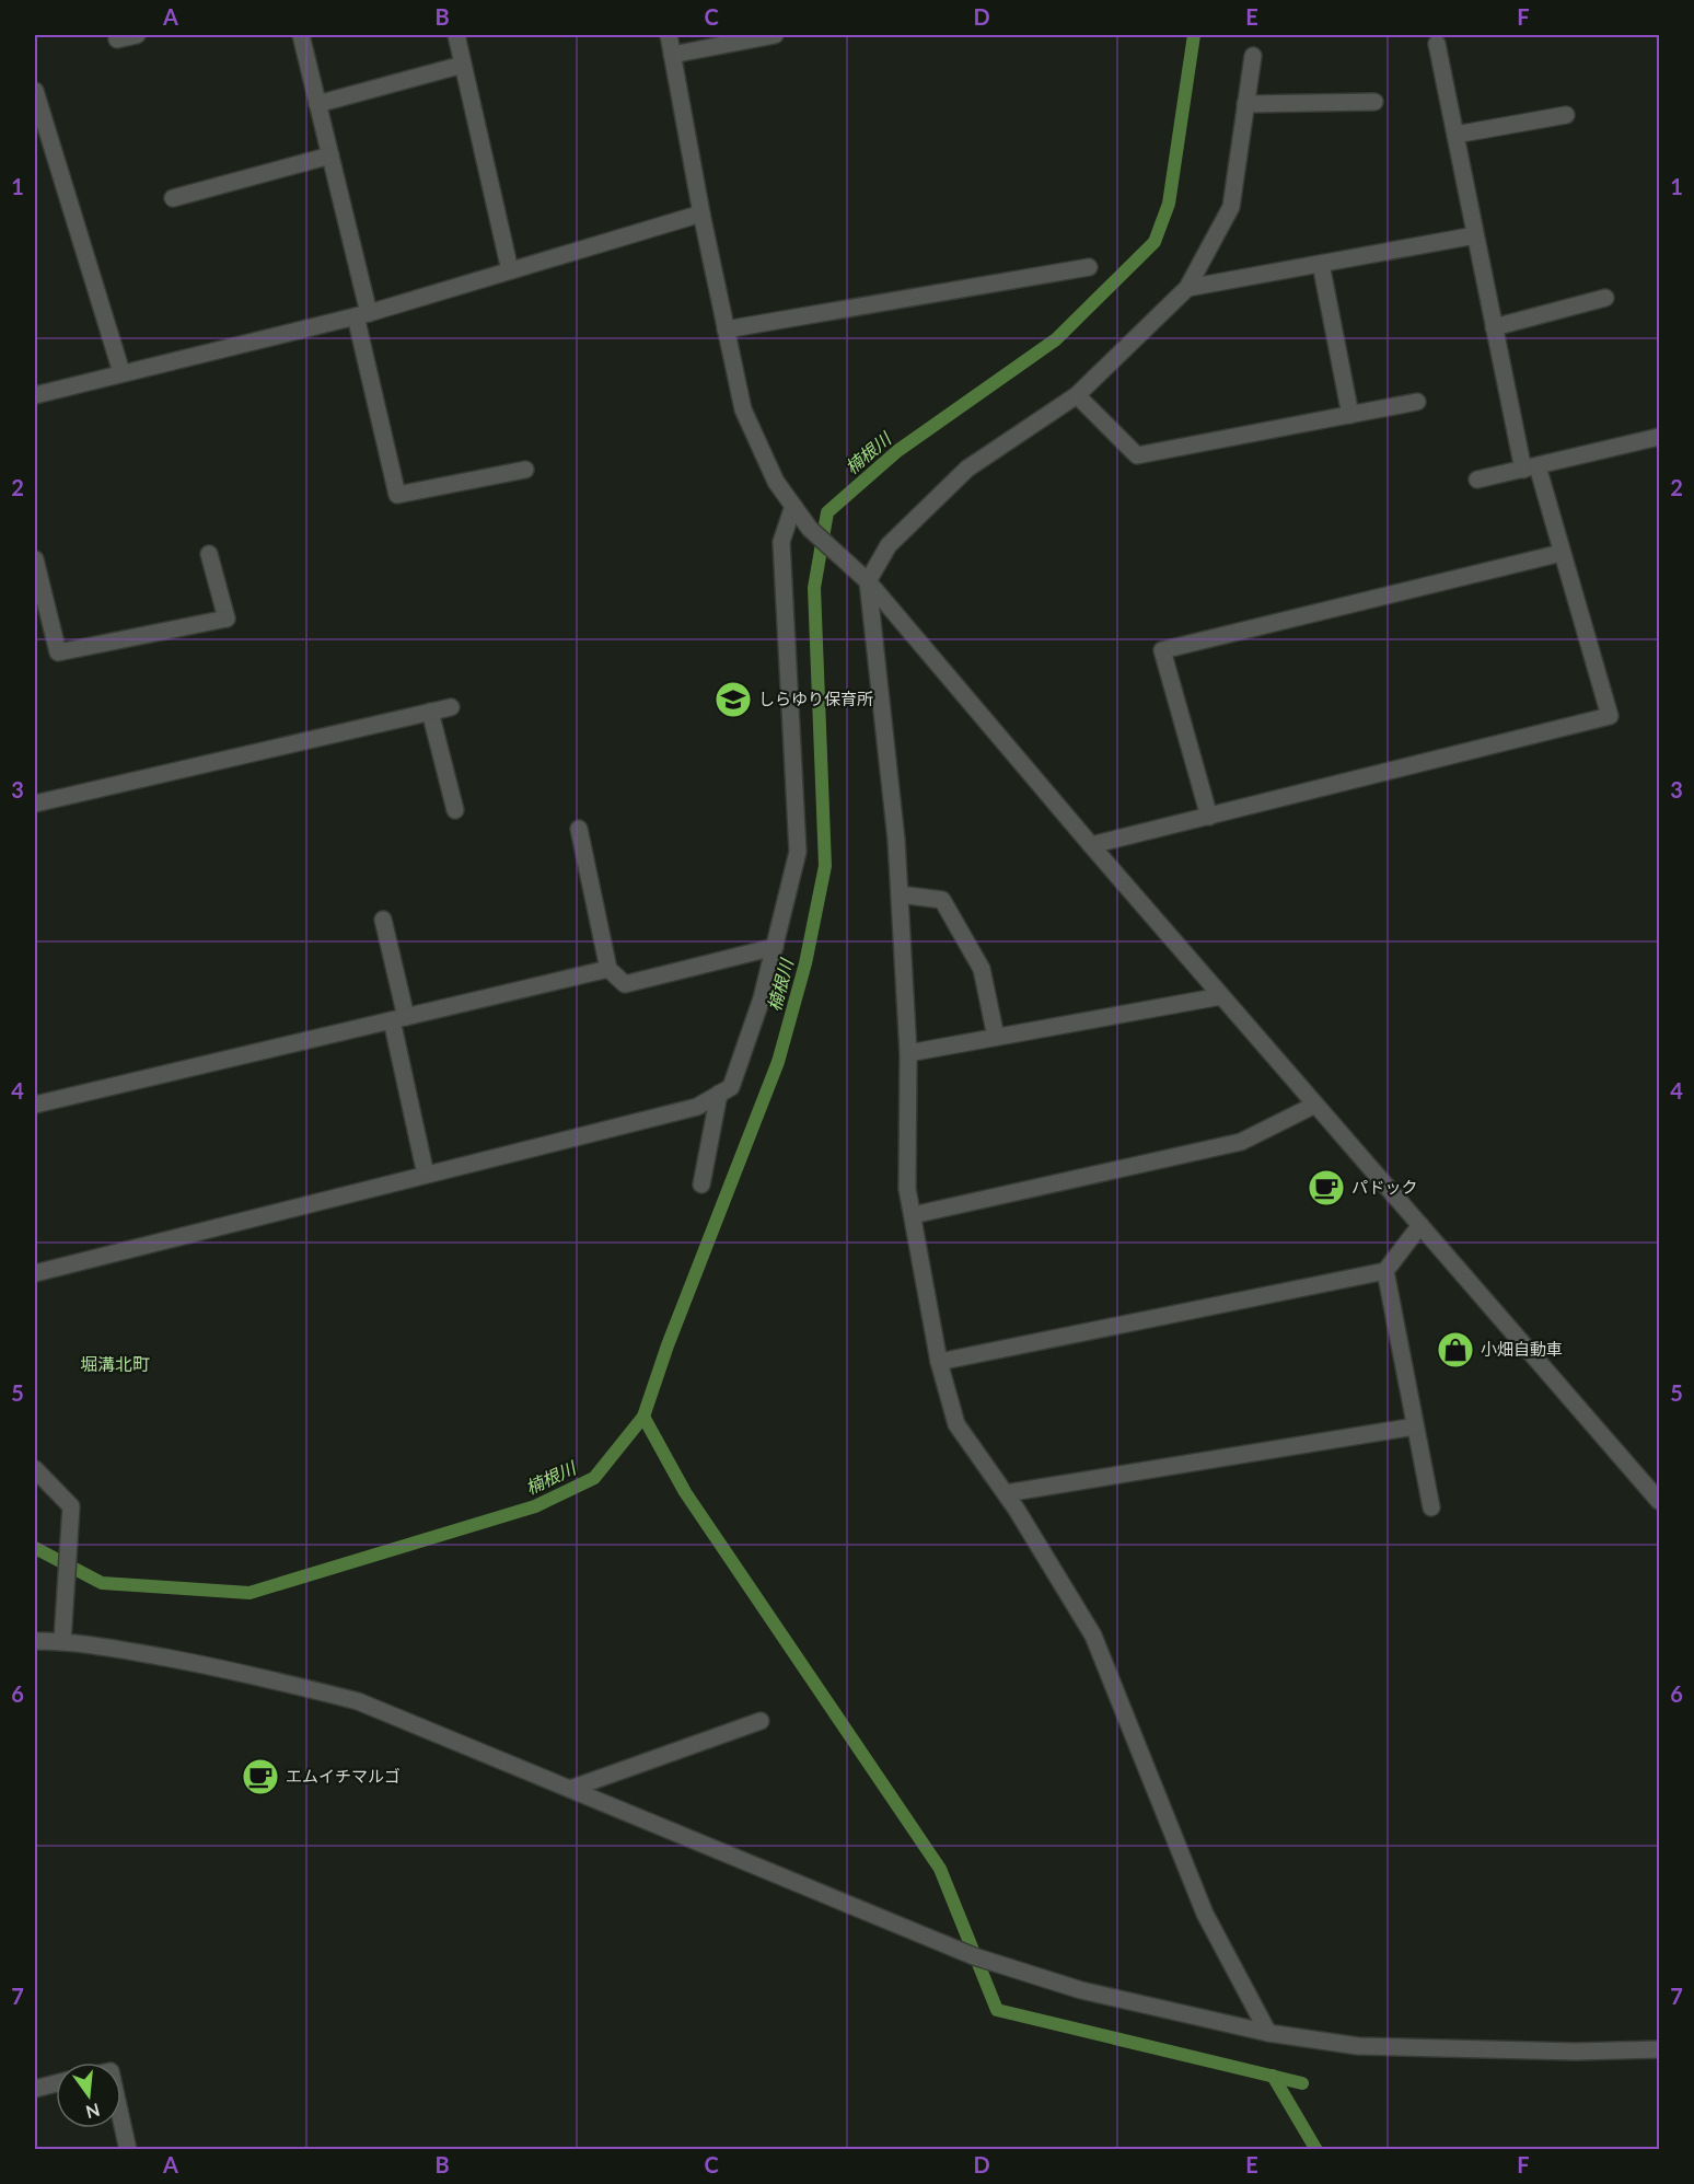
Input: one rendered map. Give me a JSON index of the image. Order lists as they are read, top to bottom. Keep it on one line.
{"districts":["堀溝北町"],"water":["楠根川"],"places":{"school or university":["しらゆり保育所"],"cafe":["パドック","エムイチマルゴ"],"shop":["小畑自動車"]},"north":"bottom","grid":{"columns":["A","B","C","D","E","F"],"rows":["1","2","3","4","5","6","7"]}}
